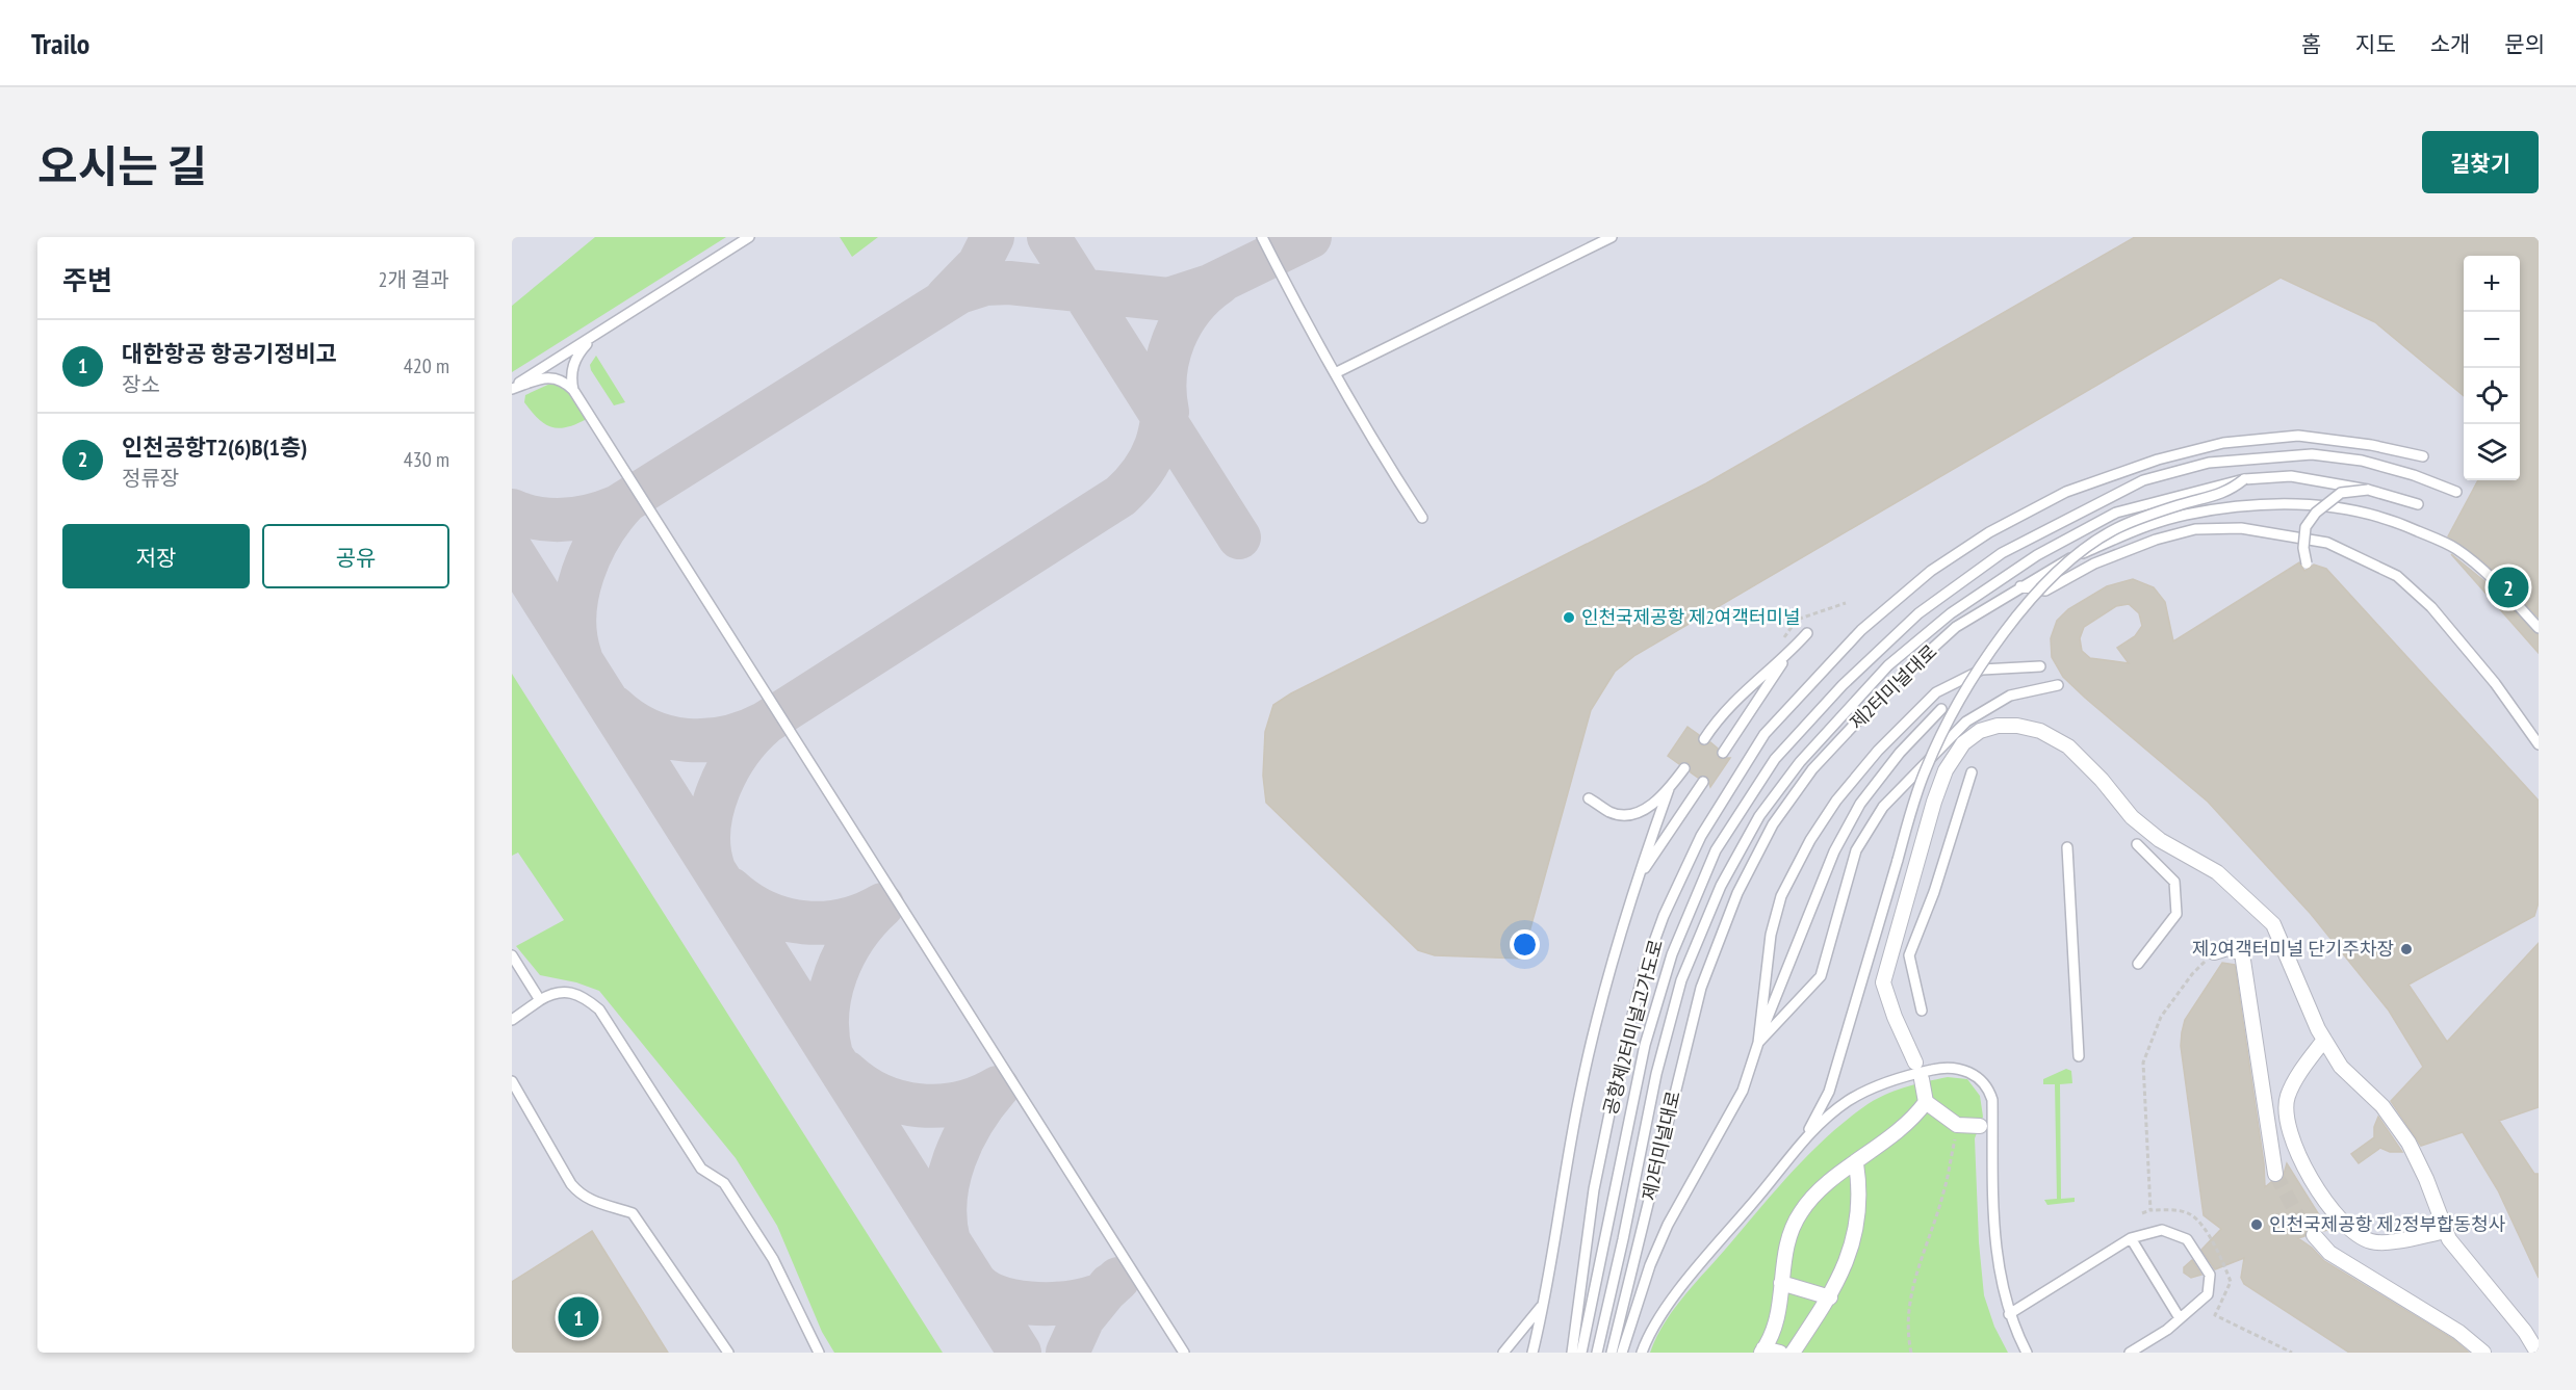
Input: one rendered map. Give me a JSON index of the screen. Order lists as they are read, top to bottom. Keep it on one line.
{"streets":{"lane":["제2터미널대로","공항제2터미널고가도로"]},"places":["인천국제공항 제2여객터미널","제2여객터미널 단기주차장","인천국제공항 제2정부합동청사"],"page":{"header":"Trailo","nav":["홈","지도","소개","문의"],"title":"오시는 길","buttons":["길찾기",["저장","공유"]],"heading":["주변","2개 결과"],"map_buttons":["+","−"],"list":[{"mark":"1","name":"대한항공 항공기정비고","note":"장소","value":"420 m"},{"mark":"2","name":"인천공항T2(6)B(1층)","note":"정류장","value":"430 m"}],"pins":["2","1"]}}
